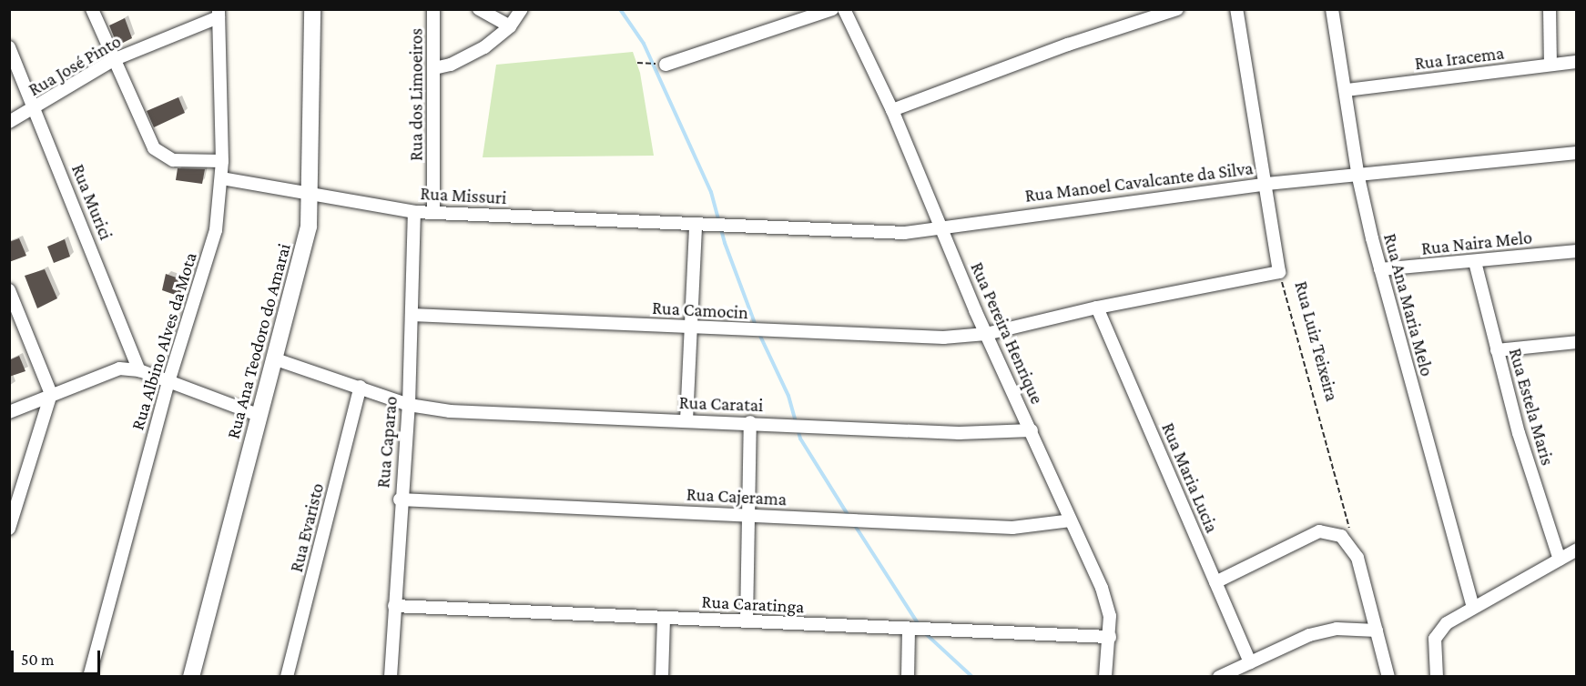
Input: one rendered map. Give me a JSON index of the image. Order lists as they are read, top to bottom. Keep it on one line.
{"streets":{"street":["Rua Iracema","Rua José Pinto","Rua dos Limoeiros","Rua Manoel Cavalcante da Silva","Rua Missuri","Rua Murici","Rua Naira Melo","Rua Ana Maria Melo","Rua Camocin","Rua Pereira Henrique","Rua Albino Alves da Mota","Rua Ana Teodoro do Amarai","Rua Luiz Teixeira","Rua Caratai","Rua Estela Maris","Rua Caparao","Rua Maria Lucia","Rua Cajerama","Rua Evaristo","Rua Caratinga"]},"crossings":[["Rua Iracema","Rua Ana Maria Melo"],["Rua José Pinto","Rua Murici"],["Rua José Pinto","Rua Albino Alves da Mota"],["Rua dos Limoeiros","Rua Missuri"],["Rua Manoel Cavalcante da Silva","Rua Missuri"],["Rua Manoel Cavalcante da Silva","Rua Ana Maria Melo"],["Rua Manoel Cavalcante da Silva","Rua Pereira Henrique"],["Rua Manoel Cavalcante da Silva","Rua Luiz Teixeira"],["Rua Missuri","Rua Albino Alves da Mota"],["Rua Missuri","Rua Ana Teodoro do Amarai"],["Rua Missuri","Rua Caparao"],["Rua Naira Melo","Rua Ana Maria Melo"],["Rua Naira Melo","Rua Estela Maris"],["Rua Camocin","Rua Pereira Henrique"],["Rua Camocin","Rua Luiz Teixeira"],["Rua Camocin","Rua Caparao"],["Rua Camocin","Rua Maria Lucia"],["Rua Pereira Henrique","Rua Caratai"],["Rua Pereira Henrique","Rua Cajerama"],["Rua Pereira Henrique","Rua Caratinga"],["Rua Ana Teodoro do Amarai","Rua Caratai"],["Rua Caratai","Rua Caparao"],["Rua Caratai","Rua Evaristo"],["Rua Caparao","Rua Cajerama"],["Rua Caparao","Rua Caratinga"]],"scale_bar":"50 m"}
